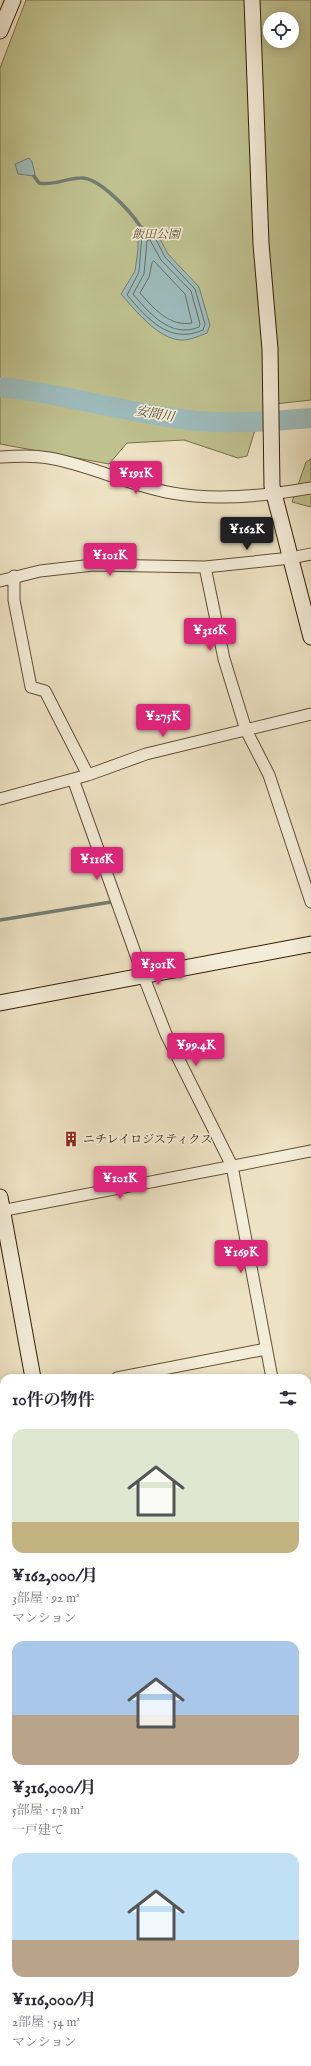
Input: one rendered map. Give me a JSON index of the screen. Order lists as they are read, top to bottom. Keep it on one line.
{"water":["安間川"],"parks":["飯田公園"],"places":{"building":["ニチレイロジスティクス"]},"page":{"price":["¥191K","¥162K","¥101K","¥316K","¥275K","¥116K","¥301K","¥99.4K","¥101K","¥169K"],"heading":"10件の物件","list":[{"name":"¥162,000/月","note":"3部屋 · 92 m² · マンション"},{"name":"¥316,000/月","note":"5部屋 · 178 m² · 一戸建て"},{"name":"¥116,000/月","note":"2部屋 · 54 m² · マンション"}]}}
